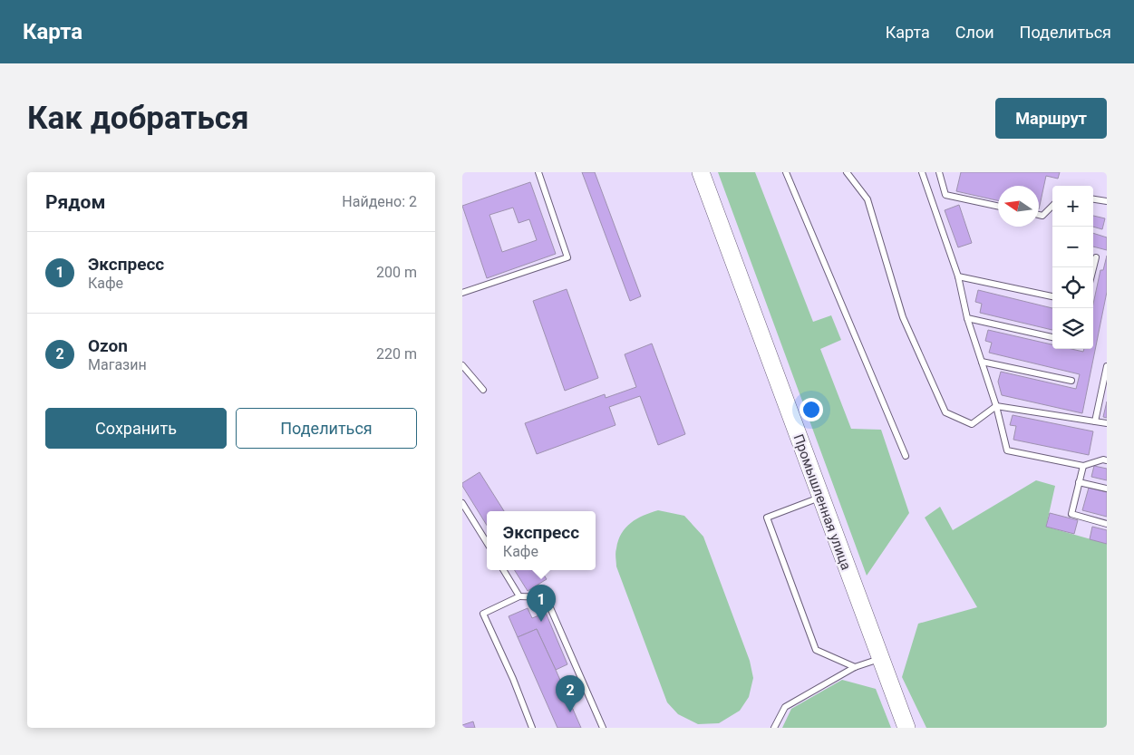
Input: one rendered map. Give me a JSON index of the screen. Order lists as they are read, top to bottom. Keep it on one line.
{"streets":{"street":["Промышленная улица"]},"north":"left","page":{"header":"Карта","nav":["Карта","Слои","Поделиться"],"buttons":["Маршрут",["Сохранить","Поделиться"]],"title":"Как добраться","heading":["Рядом","Найдено: 2"],"map_buttons":["+","−"],"list":[{"mark":"1","name":"Экспресс","note":"Кафе","value":"200 m"},{"mark":"2","name":"Ozon","note":"Магазин","value":"220 m"}],"popup":["Экспресс","Кафе"],"pins":["1","2"]}}
